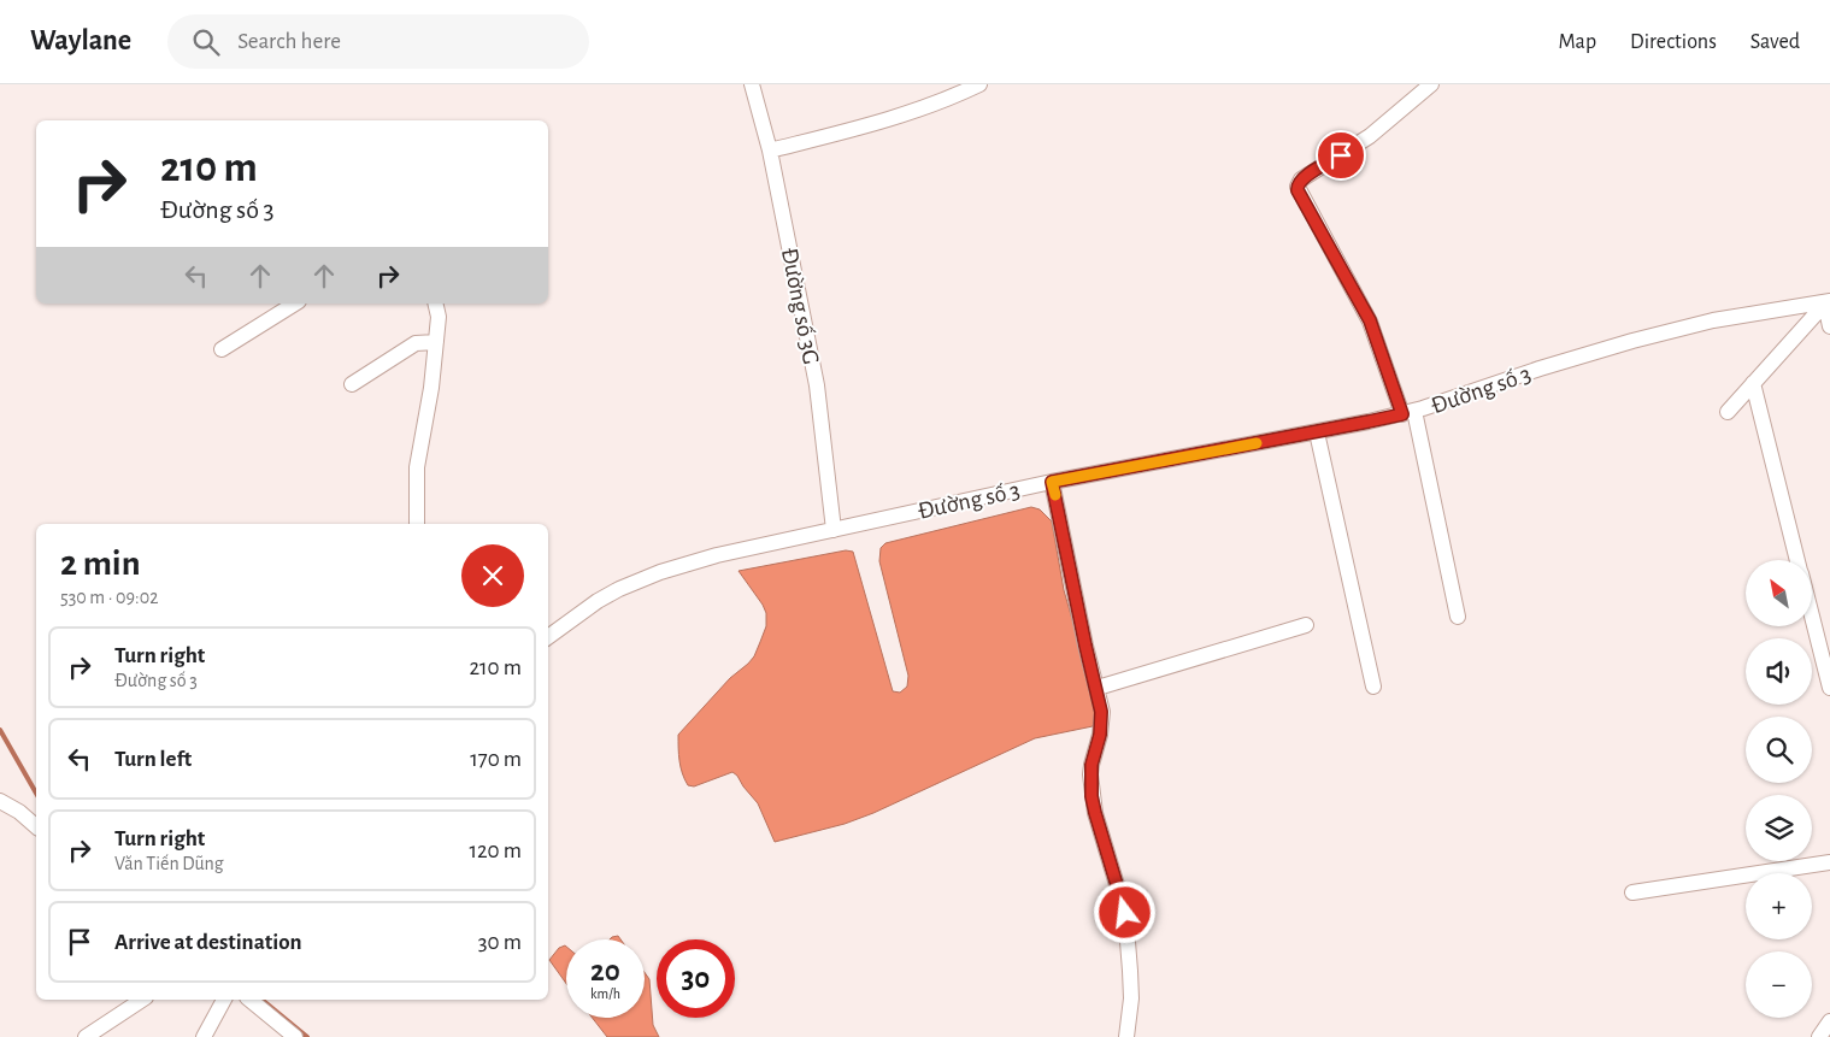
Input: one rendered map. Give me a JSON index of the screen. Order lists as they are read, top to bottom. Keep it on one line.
{"streets":{"street":["Đường số 3G","Đường số 3"]},"crossings":[["Đường số 3G","Đường số 3"]],"north":"top left","page":{"header":"Waylane","search":"Search here","nav":["Map","Directions","Saved"],"turn":["210 m","Đường số 3"],"heading":["2 min","530 m · 09:02"],"map_buttons":["+","−"],"list":[{"name":"Turn right","note":"Đường số 3","value":"210 m"},{"name":"Turn left","value":"170 m"},{"name":"Turn right","note":"Văn Tiến Dũng","value":"120 m"},{"name":"Arrive at destination","value":"30 m"}],"speed":"20 km/h","limit":"30"}}
